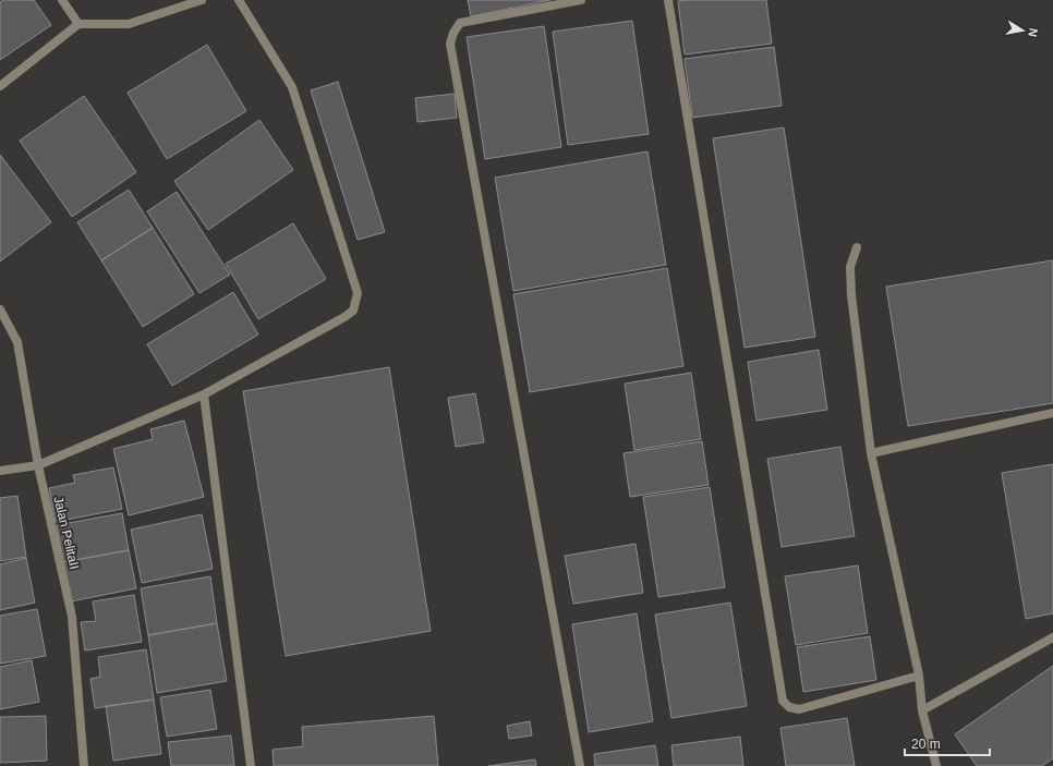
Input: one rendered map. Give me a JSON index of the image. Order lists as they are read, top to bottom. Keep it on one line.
{"streets":{"street":["Jalan PelitaII"]},"scale_bar":"20 m","north":"right"}
